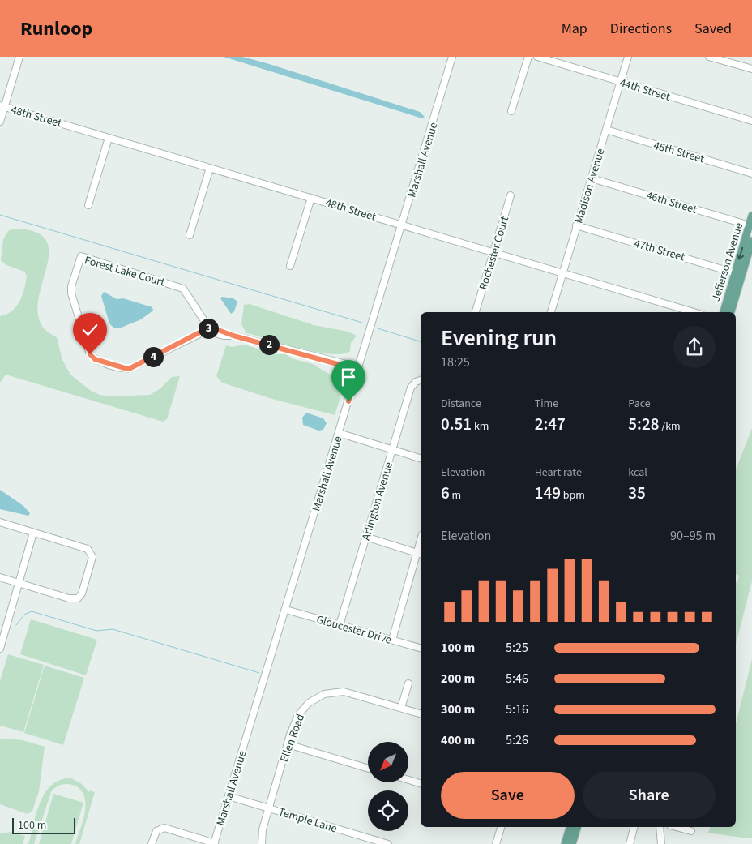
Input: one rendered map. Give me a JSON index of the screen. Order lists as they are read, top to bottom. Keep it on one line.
{"streets":{"main road":["Jefferson Avenue"],"street":["44th Street","48th Street","45th Street","Marshall Avenue","Madison Avenue","46th Street","47th Street","Rochester Court","Forest Lake Court","Arlington Avenue","Gloucester Drive","Ellen Road","Temple Lane"]},"crossings":[["44th Street","Madison Avenue"],["48th Street","Marshall Avenue"],["48th Street","Madison Avenue"],["48th Street","Rochester Court"],["45th Street","Madison Avenue"],["Marshall Avenue","Gloucester Drive"],["Marshall Avenue","Temple Lane"],["Madison Avenue","46th Street"],["Madison Avenue","47th Street"],["46th Street","Jefferson Avenue"],["47th Street","Jefferson Avenue"],["Arlington Avenue","Gloucester Drive"],["Ellen Road","Temple Lane"]],"scale_bar":"100 m","north":"bottom left","page":{"header":"Runloop","nav":["Map","Directions","Saved"],"heading":["Evening run","18:25"],"pins":["3","2","4"],"stats":[["Distance","0.51 km"],["Time","2:47"],["Pace","5:28 /km"],["Elevation","6 m"],["Heart rate","149 bpm"],["kcal","35"]],"chart":["Elevation","90–95 m"],"list":[{"name":"100 m","note":"5:25"},{"name":"200 m","note":"5:46"},{"name":"300 m","note":"5:16"},{"name":"400 m","note":"5:26"}],"buttons":["Save","Share"],"scale":"100 m"}}
